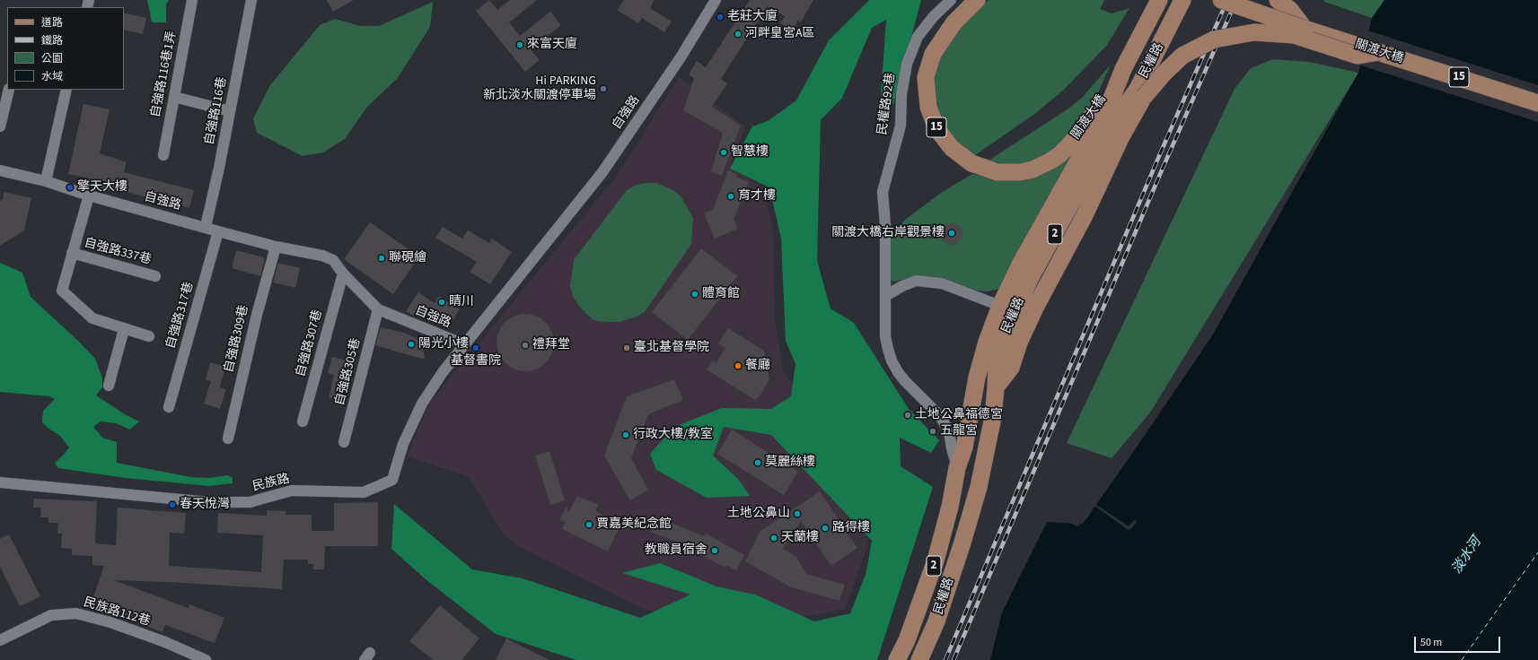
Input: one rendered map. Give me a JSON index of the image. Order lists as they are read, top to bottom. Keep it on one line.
{"streets":{"main road":["關渡大橋","民權路","15","2"],"street":["自強路116巷1弄","民權路92巷","自強路116巷","自強路","自強路337巷","自強路317巷","自強路309巷","自強路307巷","自強路305巷","民族路","民族路112巷"]},"crossings":[["關渡大橋","民權路"],["民權路","民權路92巷"],["自強路116巷","自強路"],["自強路","自強路337巷"],["自強路","自強路317巷"],["自強路","自強路309巷"],["自強路","自強路307巷"],["自強路","自強路305巷"],["自強路","民族路"]],"water":["淡水河"],"places":["老莊大廈","河畔皇宮A區","來富天廈","Hi PARKING 新北淡水關渡停車場","智慧樓","擎天大樓","育才樓","關渡大橋右岸觀景樓","聯硯繪","體育館","睛川","陽光小樓","禮拜堂","基督書院","臺北基督學院","餐廳","土地公鼻福德宮","五龍宮","行政大樓/教室","莫麗絲樓","春天悅灣","土地公鼻山","賈嘉美紀念館","路得樓","天蘭樓","教職員宿舍"],"legend":["道路","鐵路","公園","水域"],"scale_bar":"50 m"}
